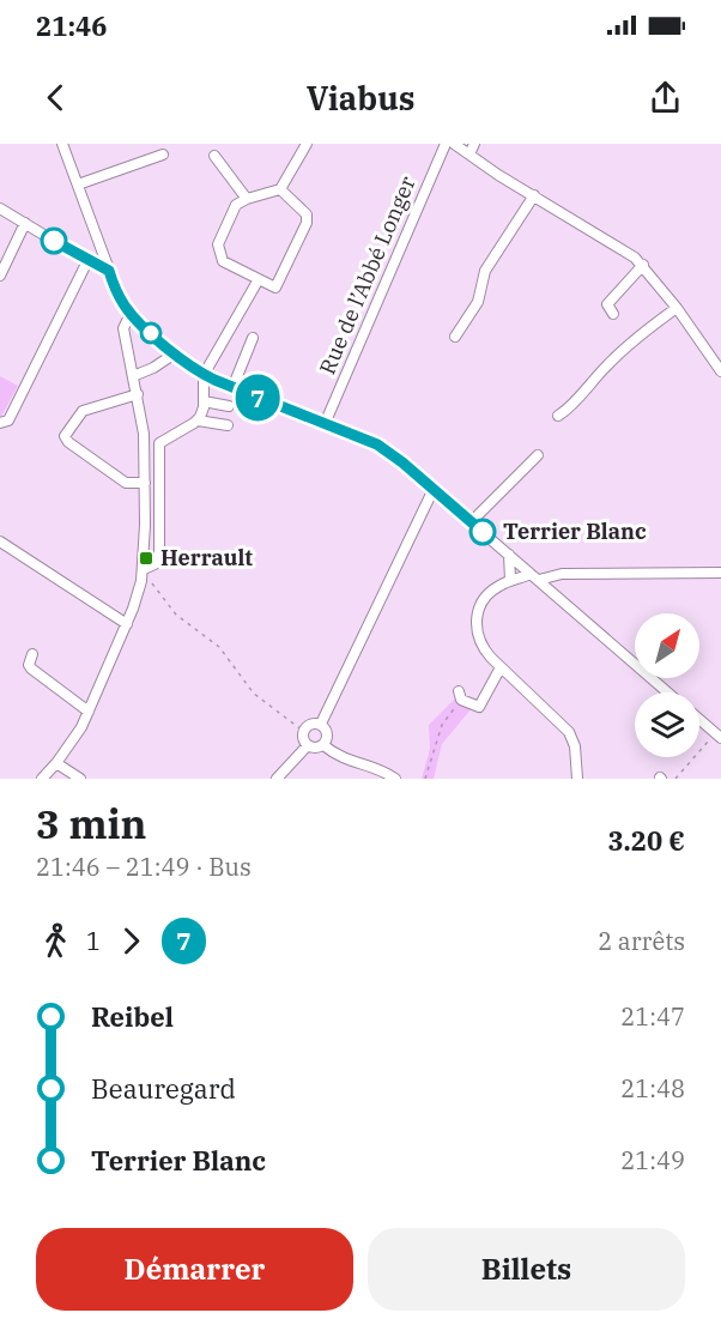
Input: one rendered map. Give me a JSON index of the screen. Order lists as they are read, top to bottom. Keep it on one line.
{"streets":{"street":["Rue de l’Abbé Longer"]},"places":{"other":["Terrier Blanc"],"transit":["Herrault"]},"lines":["bus line 7"],"north":"top right","page":{"status":"21:46","header":"Viabus","on_map":"7","heading":["3 min","21:46 – 21:49 · Bus","3.20 €"],"legs":["1","7","2 arrêts"],"list":[{"name":"Reibel","value":"21:47"},{"name":"Beauregard","value":"21:48"},{"name":"Terrier Blanc","value":"21:49"}],"buttons":["Démarrer","Billets"]}}
